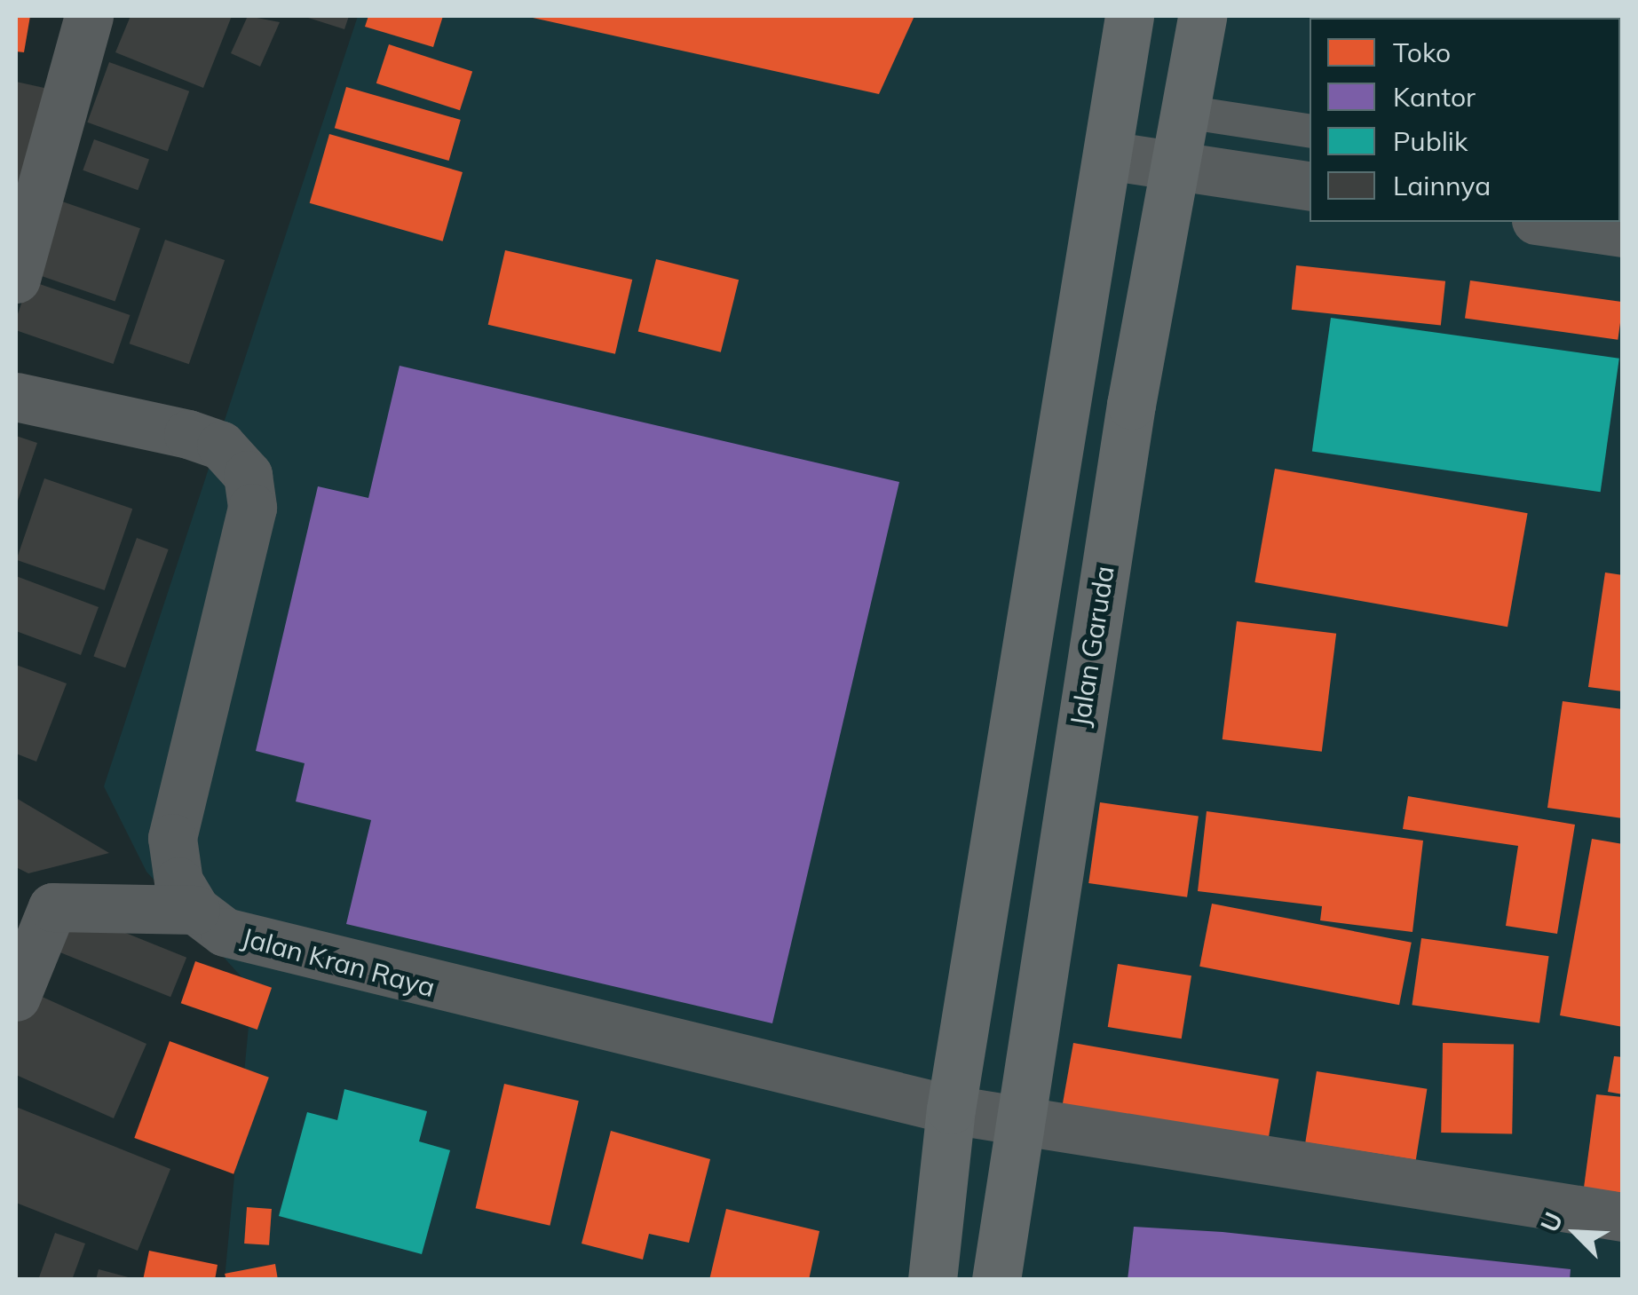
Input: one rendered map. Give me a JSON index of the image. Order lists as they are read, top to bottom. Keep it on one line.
{"streets":{"main road":["Jalan Garuda"],"street":["Jalan Kran Raya"]},"crossings":[["Jalan Garuda","Jalan Kran Raya"]],"legend":["Toko","Kantor","Publik","Lainnya"],"north":"top left"}
